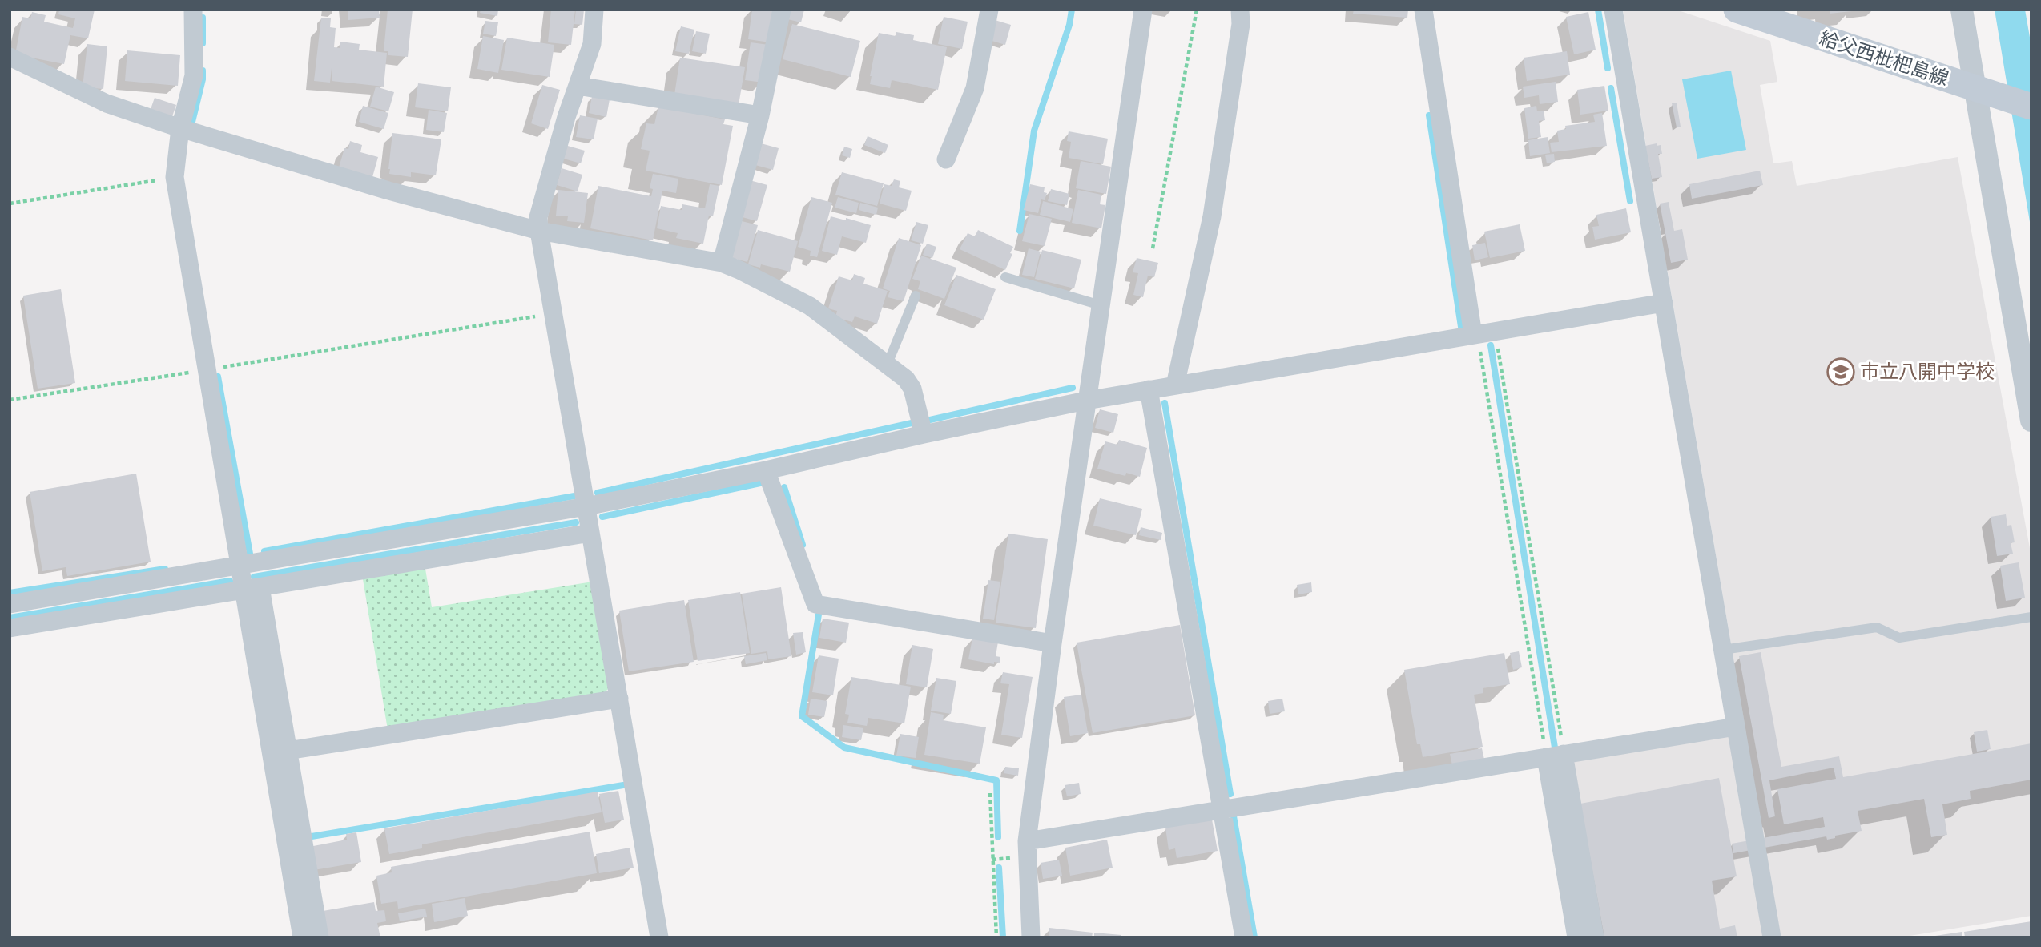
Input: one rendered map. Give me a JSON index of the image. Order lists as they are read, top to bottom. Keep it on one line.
{"streets":{"main road":["給父西枇杷島線"]},"places":{"school or university":["市立八開中学校"]}}
